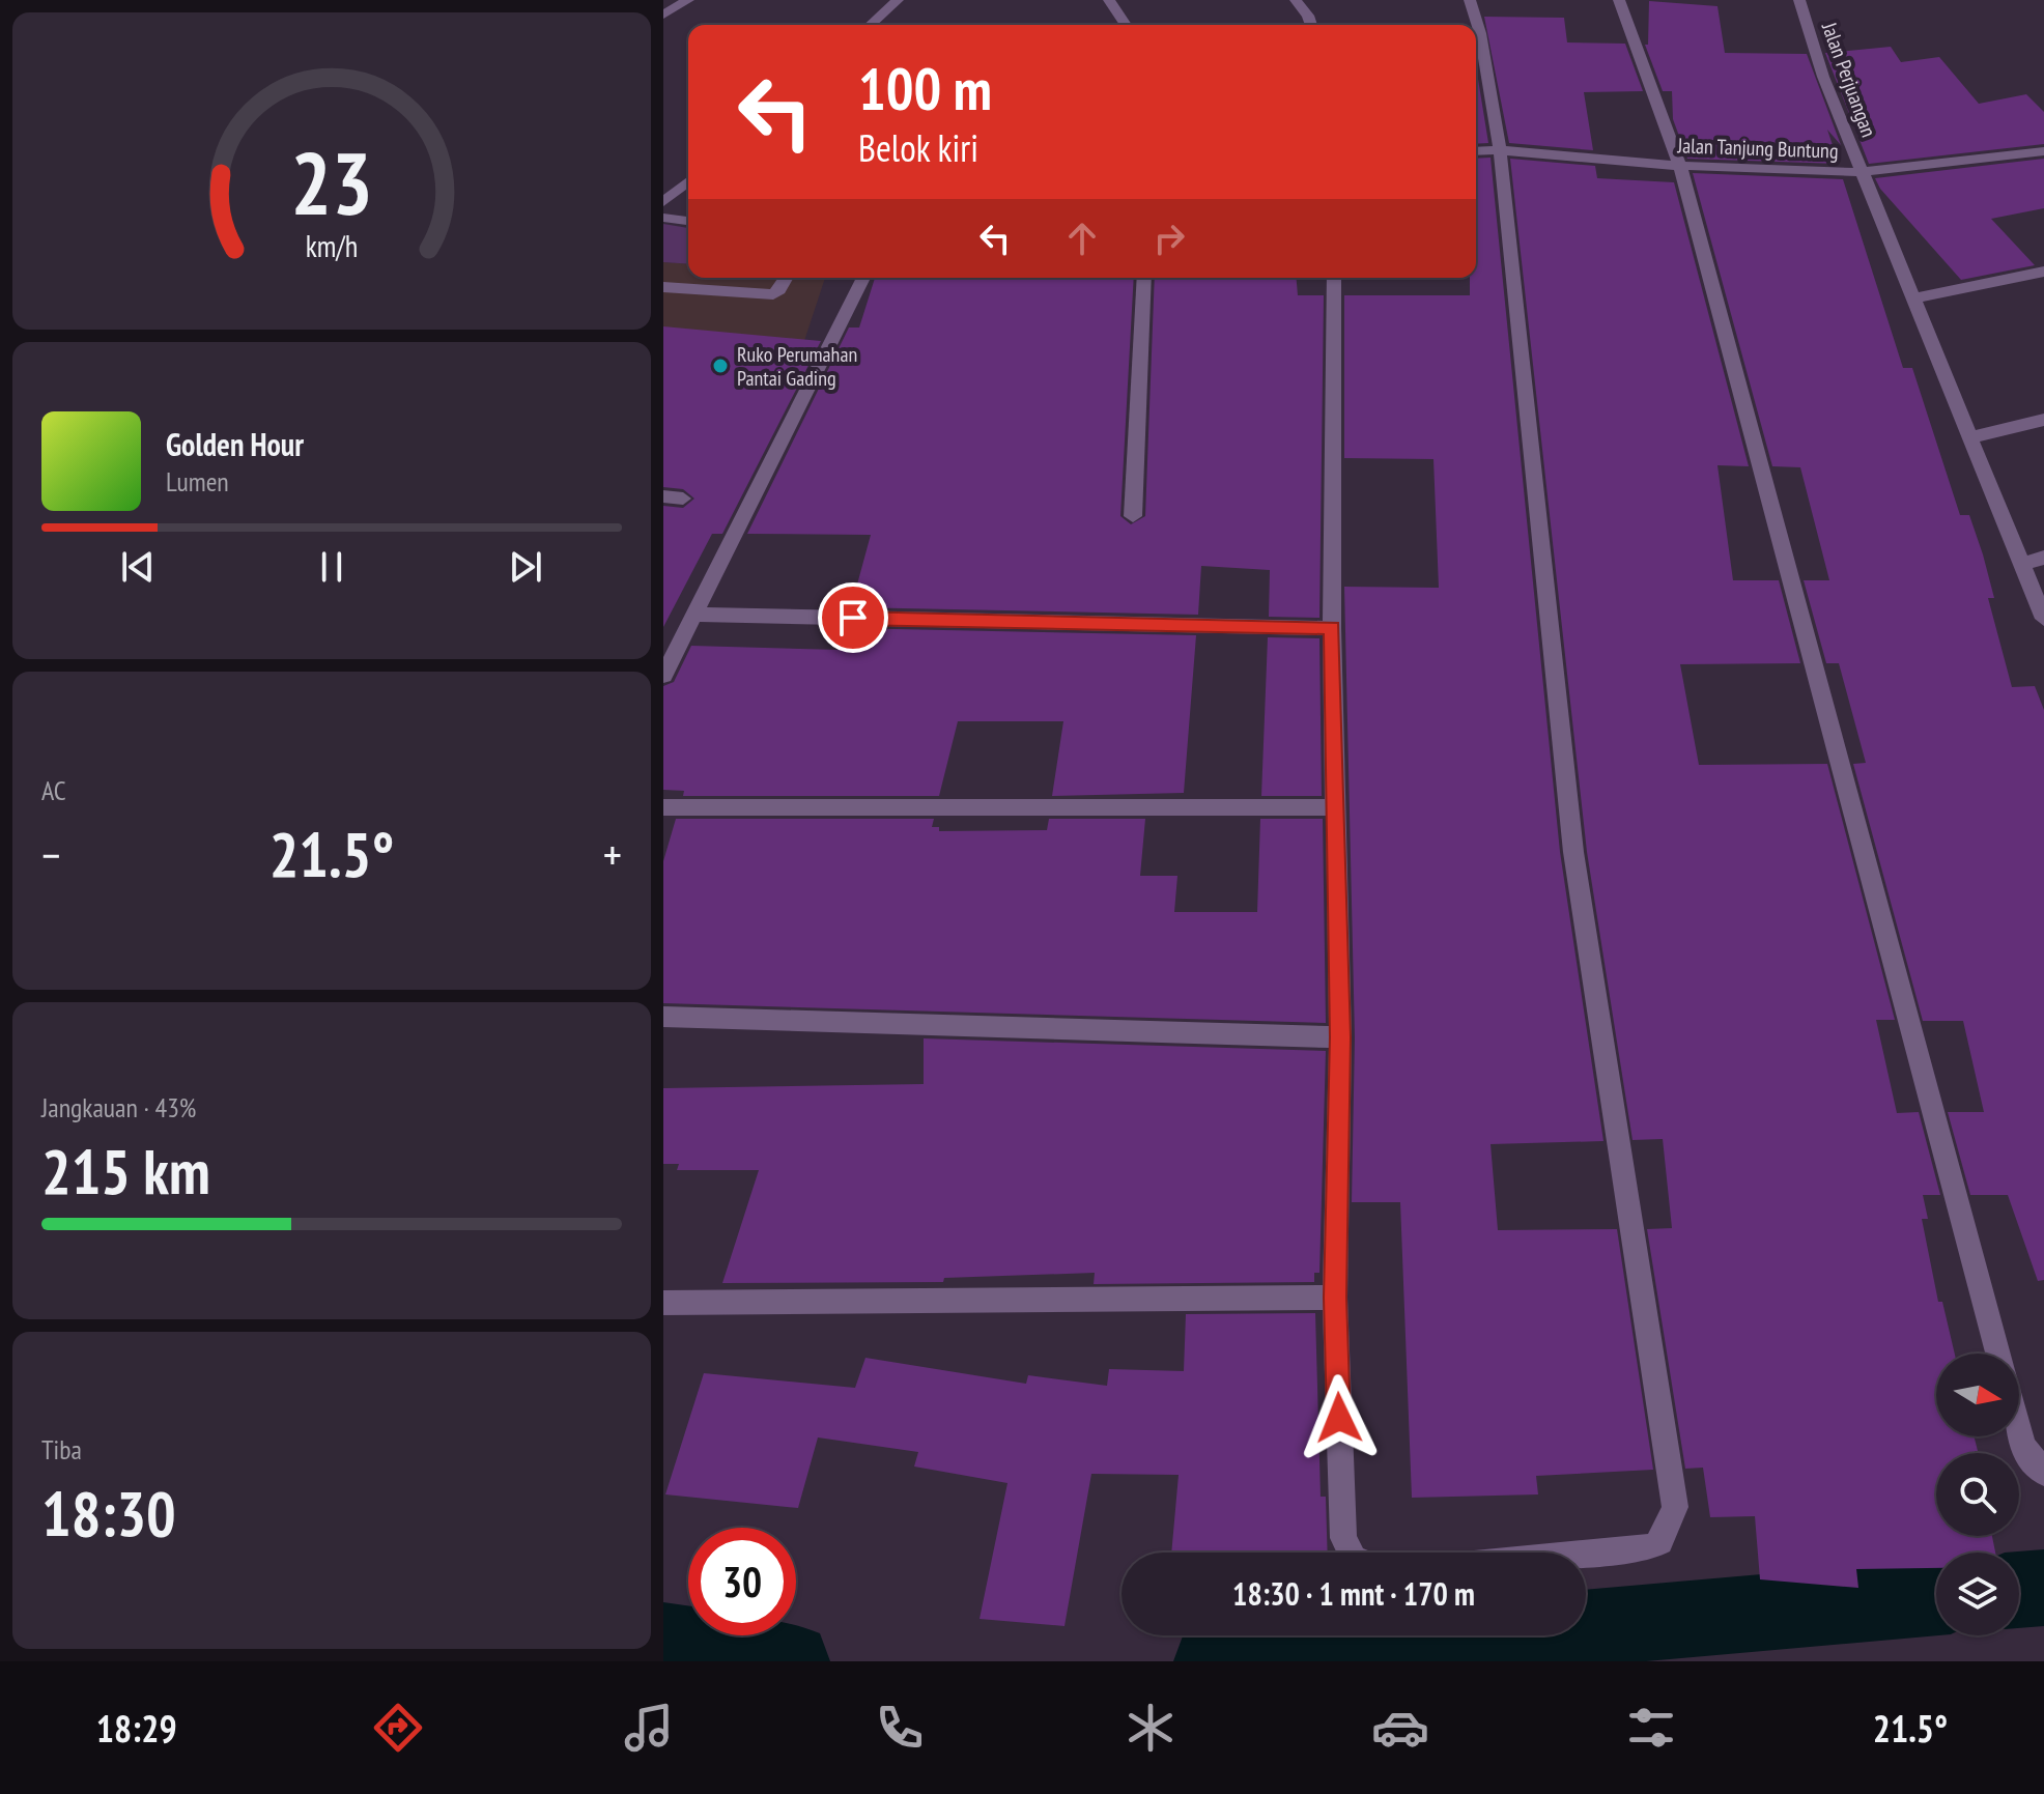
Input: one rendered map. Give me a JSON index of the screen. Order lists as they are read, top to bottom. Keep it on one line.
{"streets":{"street":["Jalan Perjuangan","Jalan Tanjung Buntung"]},"crossings":[["Jalan Perjuangan","Jalan Tanjung Buntung"]],"places":["Ruko Perumahan Pantai Gading"],"north":"right","page":{"turn":["100 m","Belok kiri"],"song":["Golden Hour","Lumen"],"tile":["AC",["Jangkauan · 43%","215 km"],["Tiba","18:30"]],"heat":["−","21.5°","+"],"limit":"30","trip":"18:30 · 1 mnt · 170 m","tabs":["18:29","21.5°"],"gauge":["23","km/h"]}}
